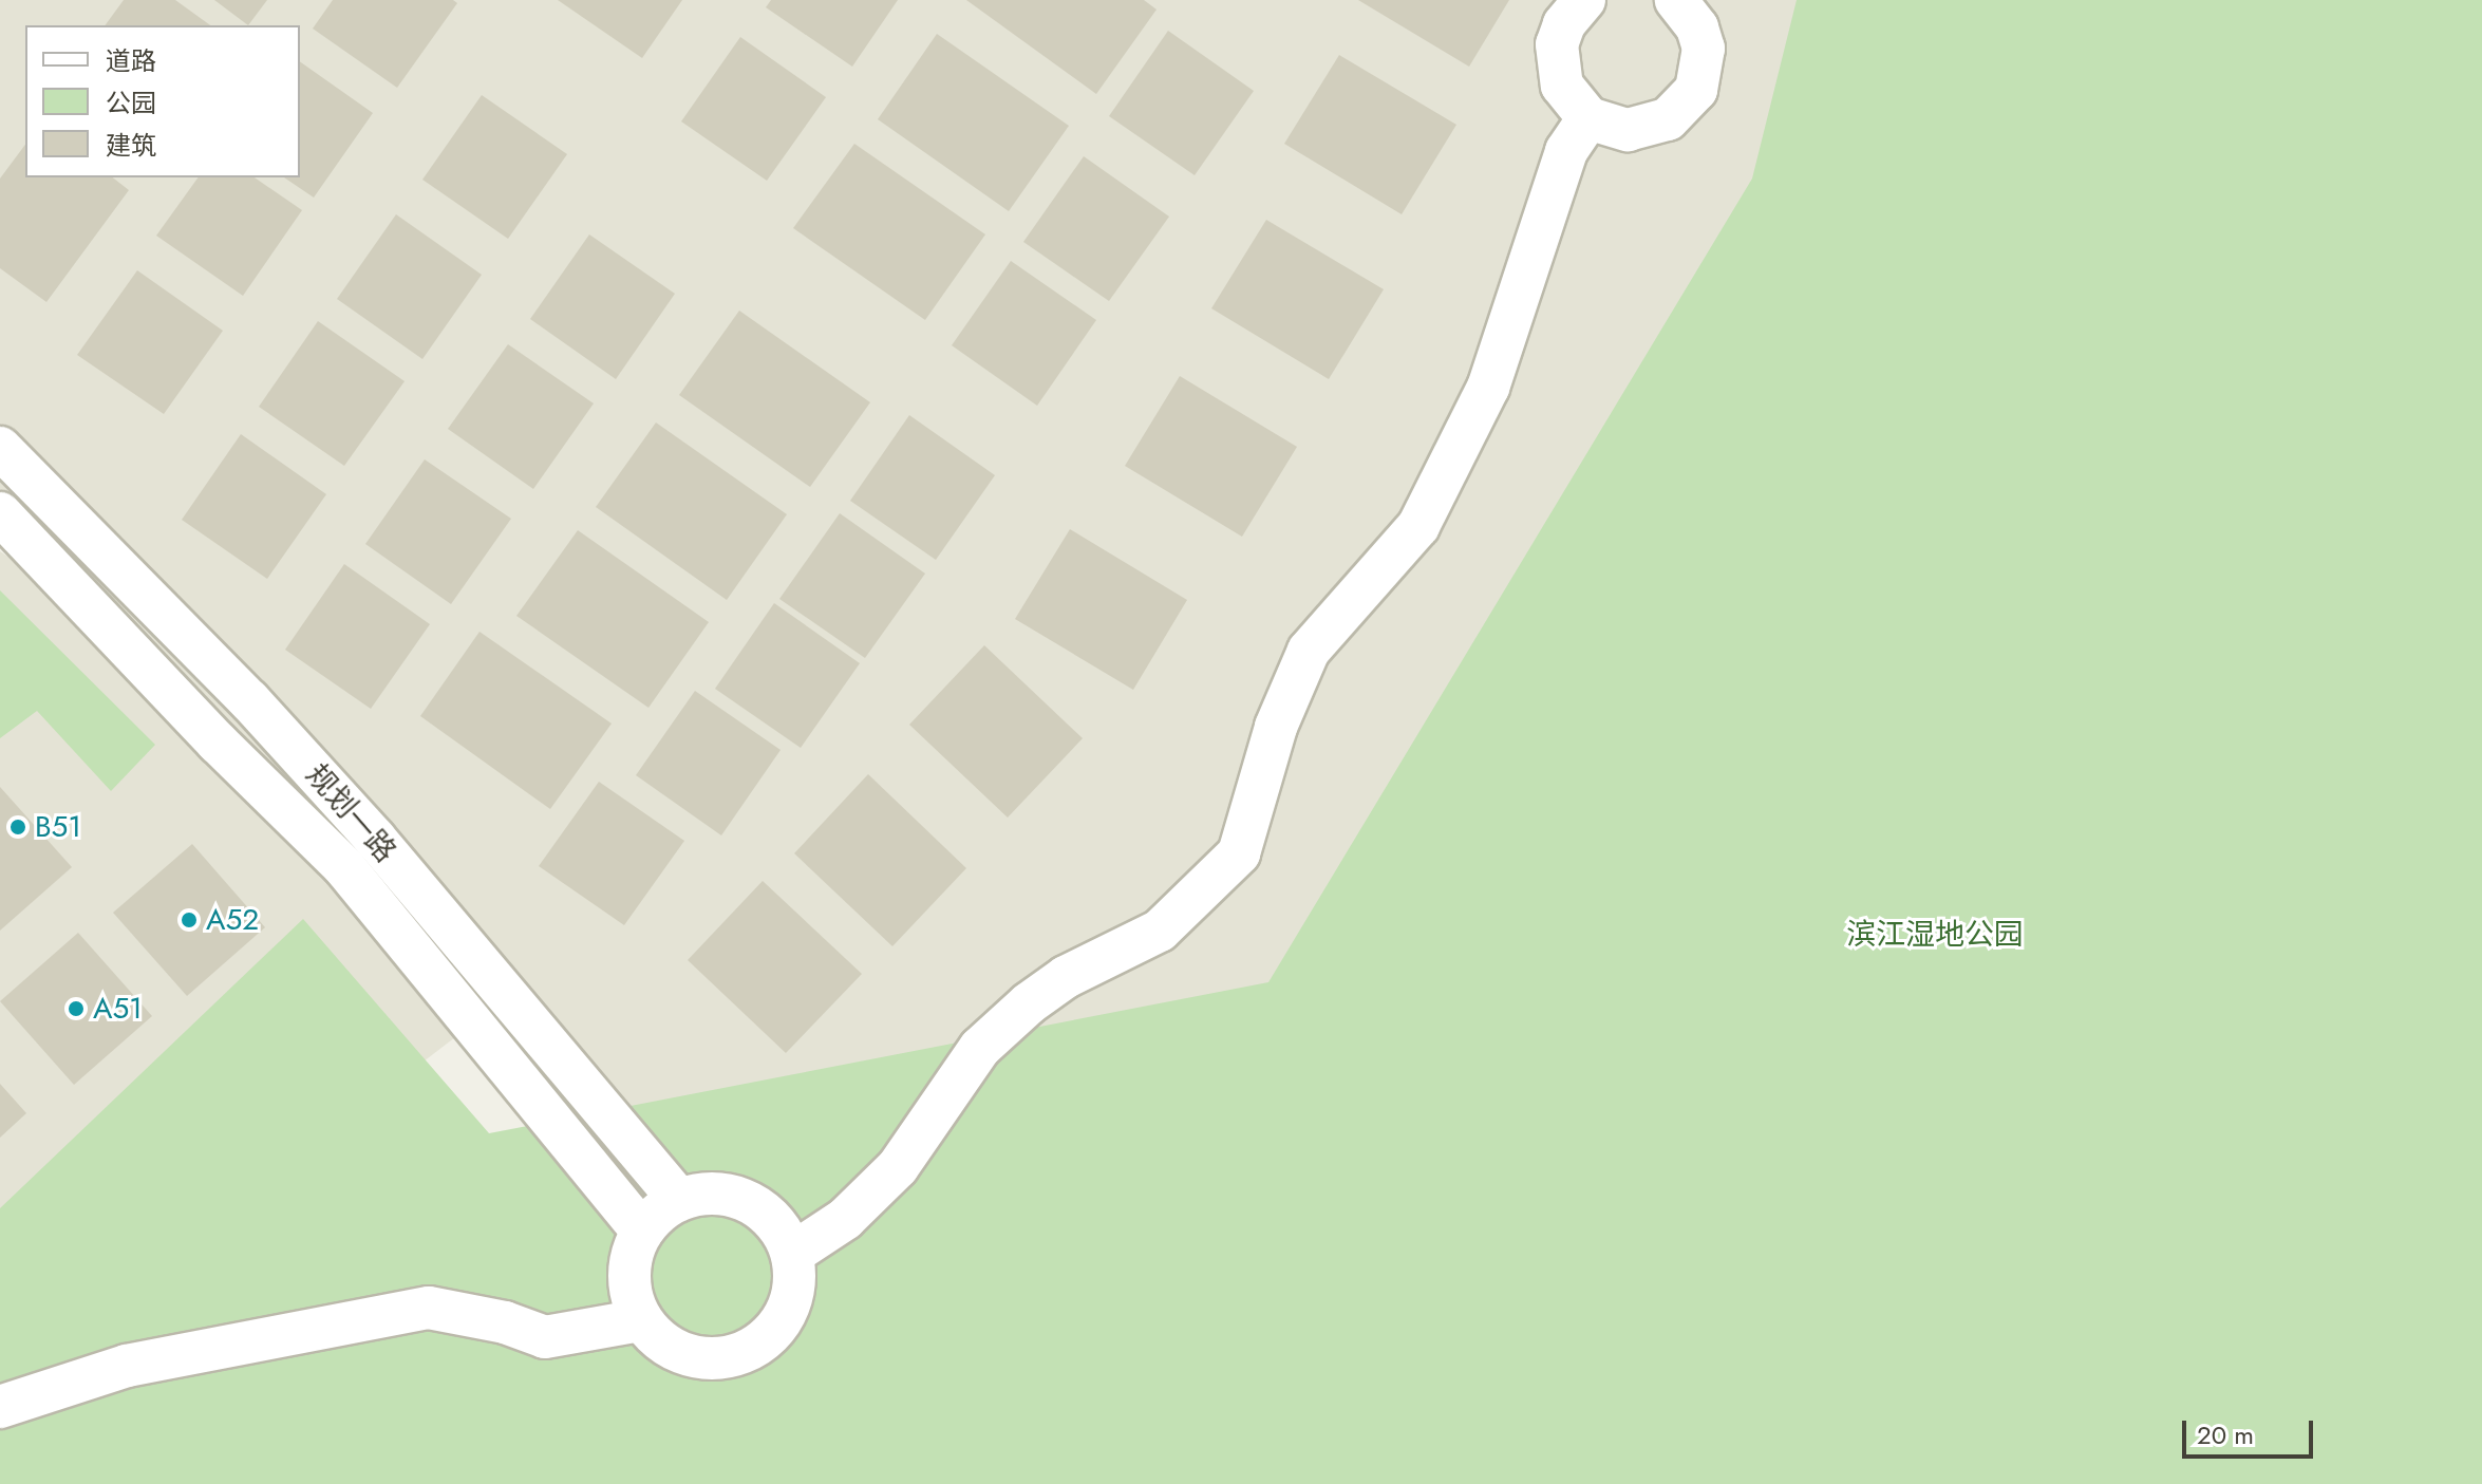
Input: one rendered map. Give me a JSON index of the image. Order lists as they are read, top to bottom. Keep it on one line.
{"streets":{"street":["规划一路"]},"parks":["滨江湿地公园"],"places":["B51","A52","A51"],"legend":["道路","公园","建筑"],"scale_bar":"20 m"}
